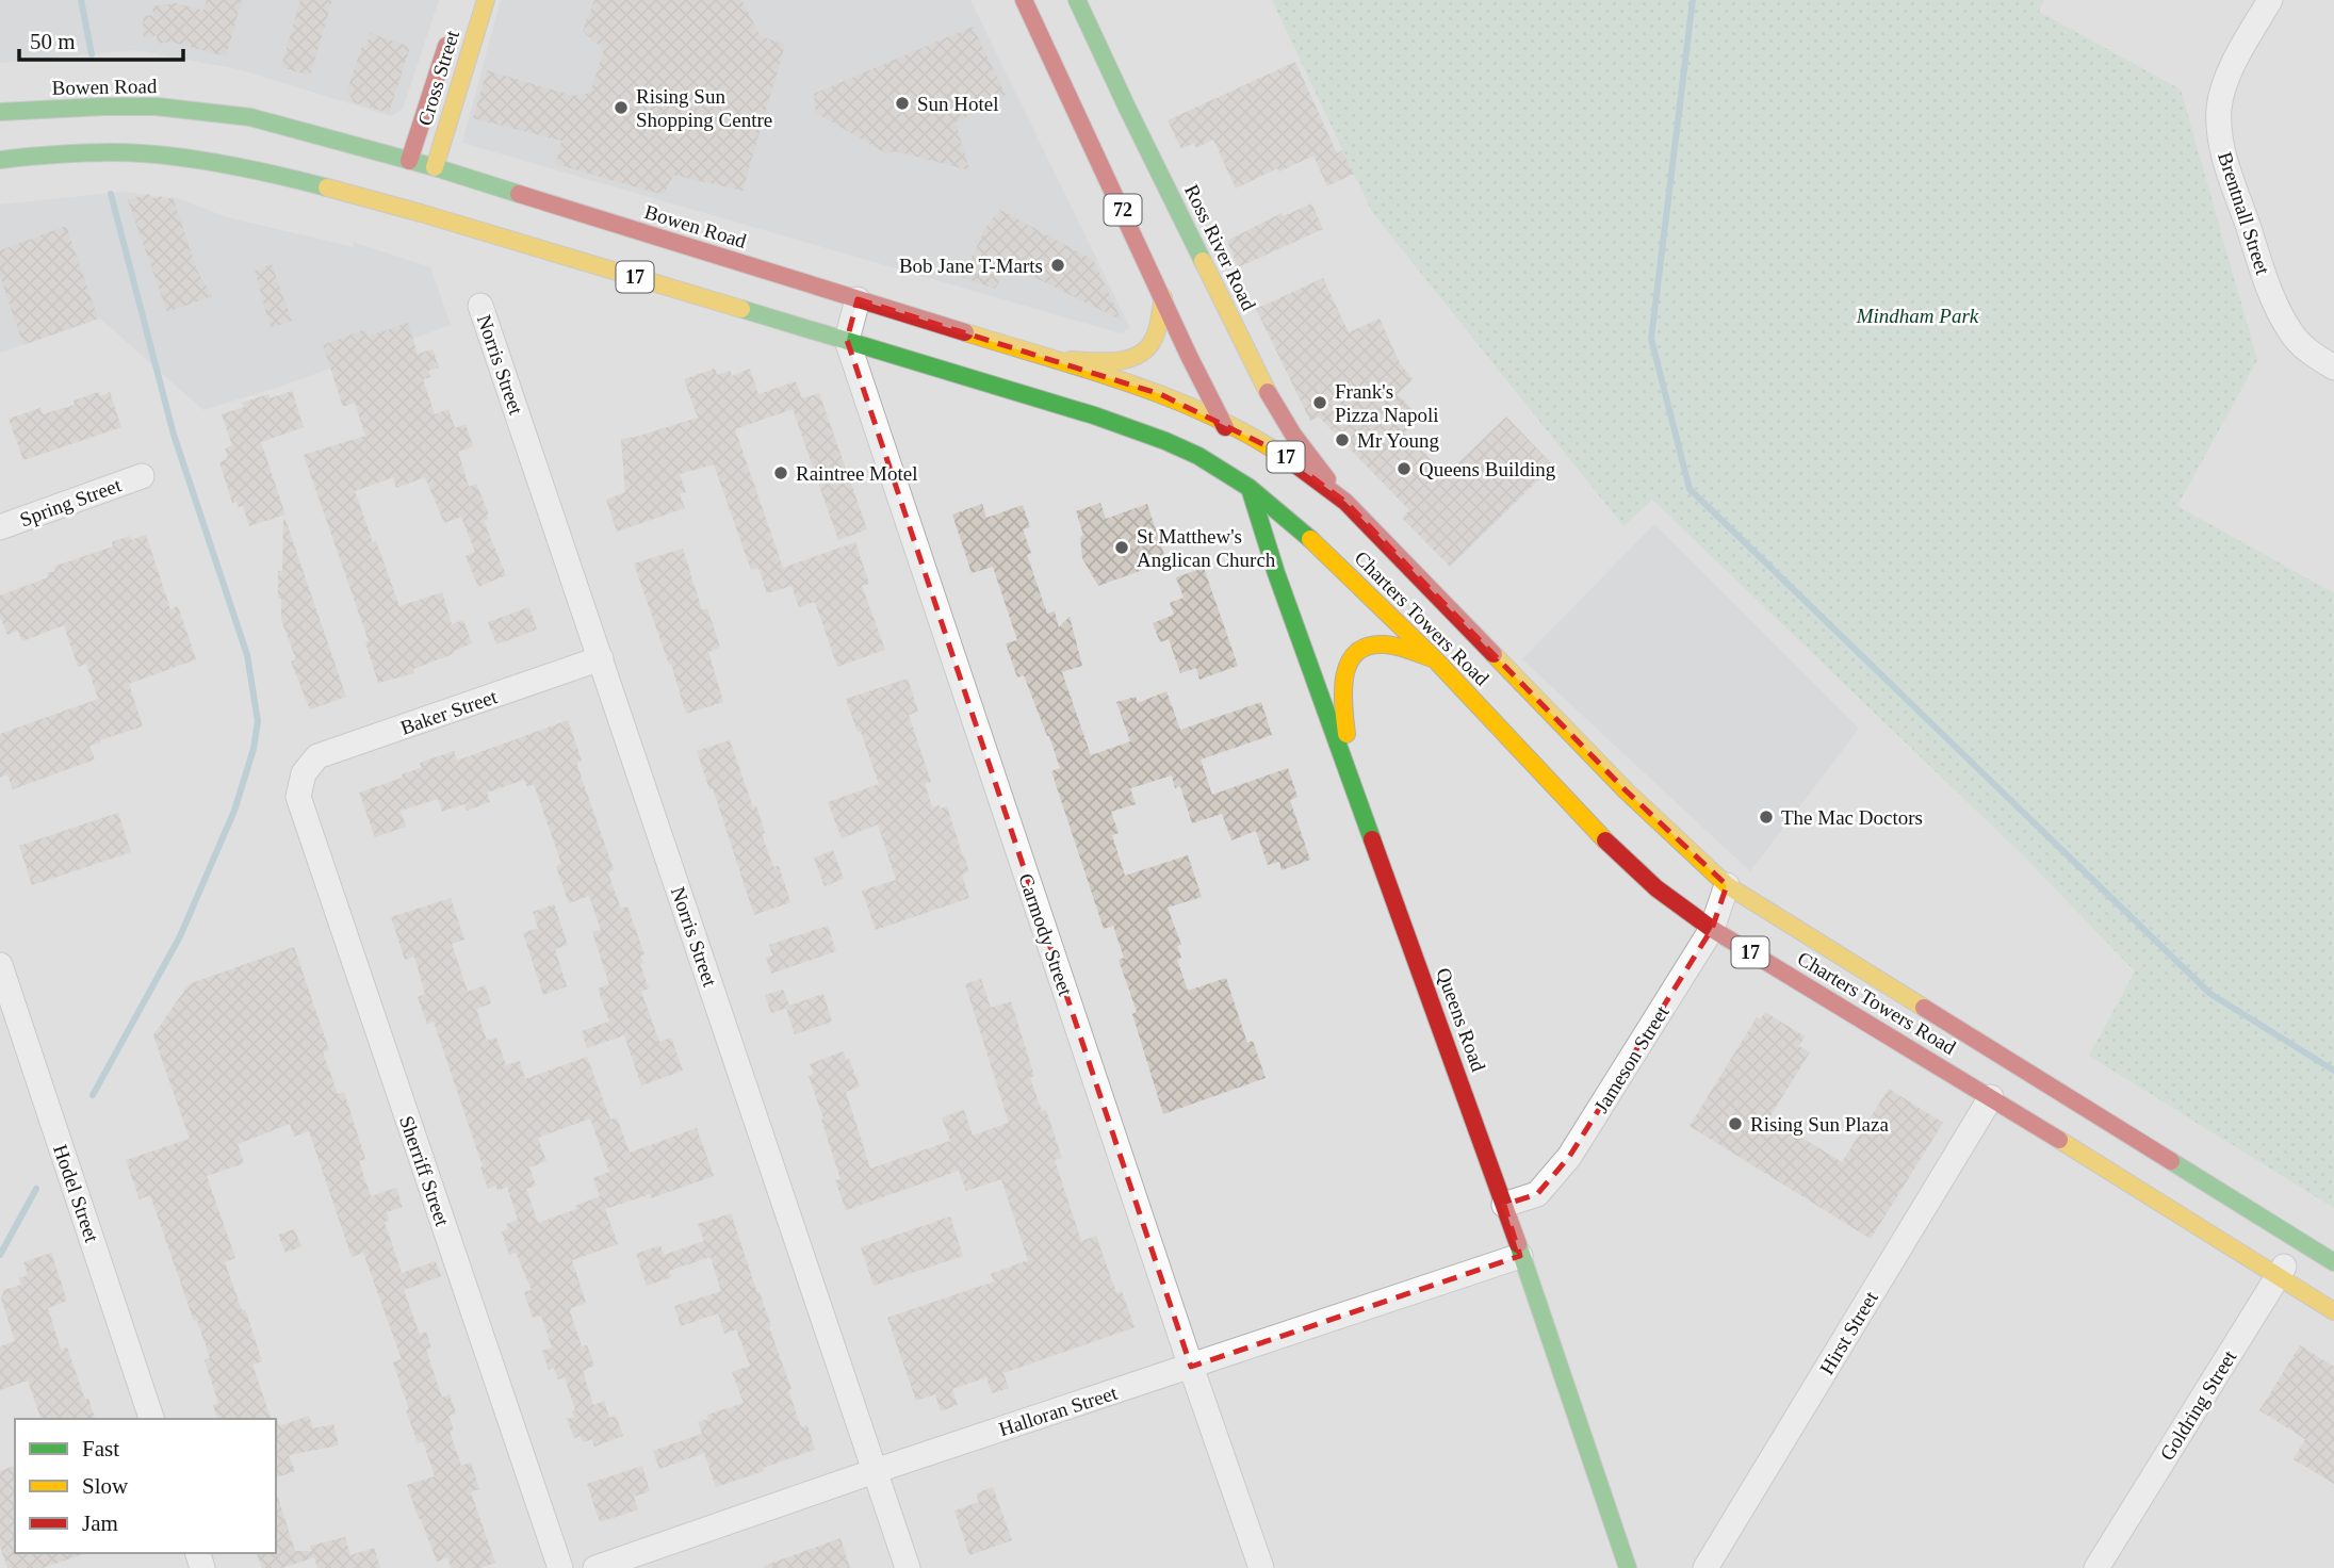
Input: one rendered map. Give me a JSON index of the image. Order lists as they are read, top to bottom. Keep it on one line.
{"streets":{"main road":["Cross Street","Bowen Road","72","Ross River Road","17","Charters Towers Road","Queens Road"],"street":["Brentnall Street","Norris Street","Spring Street","Baker Street","Carmody Street","Jameson Street","Sherriff Street","Hodel Street","Hirst Street","Goldring Street","Halloran Street"]},"crossings":[["Cross Street","Bowen Road"],["Bowen Road","72"],["Bowen Road","Ross River Road"],["Bowen Road","Charters Towers Road"],["Ross River Road","Charters Towers Road"],["17","Charters Towers Road"],["17","Carmody Street"],["17","Queens Road"],["Norris Street","Baker Street"],["Norris Street","Halloran Street"],["Charters Towers Road","Queens Road"],["Charters Towers Road","Jameson Street"],["Charters Towers Road","Hirst Street"],["Charters Towers Road","Goldring Street"],["Baker Street","Sherriff Street"],["Carmody Street","Halloran Street"],["Queens Road","Jameson Street"],["Queens Road","Halloran Street"]],"parks":["Mindham Park"],"places":["Sun Hotel","Rising Sun Shopping Centre","Bob Jane T-Marts","Frank's Pizza Napoli","Mr Young","Queens Building","Raintree Motel","St Matthew's Anglican Church","The Mac Doctors","Rising Sun Plaza"],"legend":["Fast","Slow","Jam"],"scale_bar":"50 m"}
